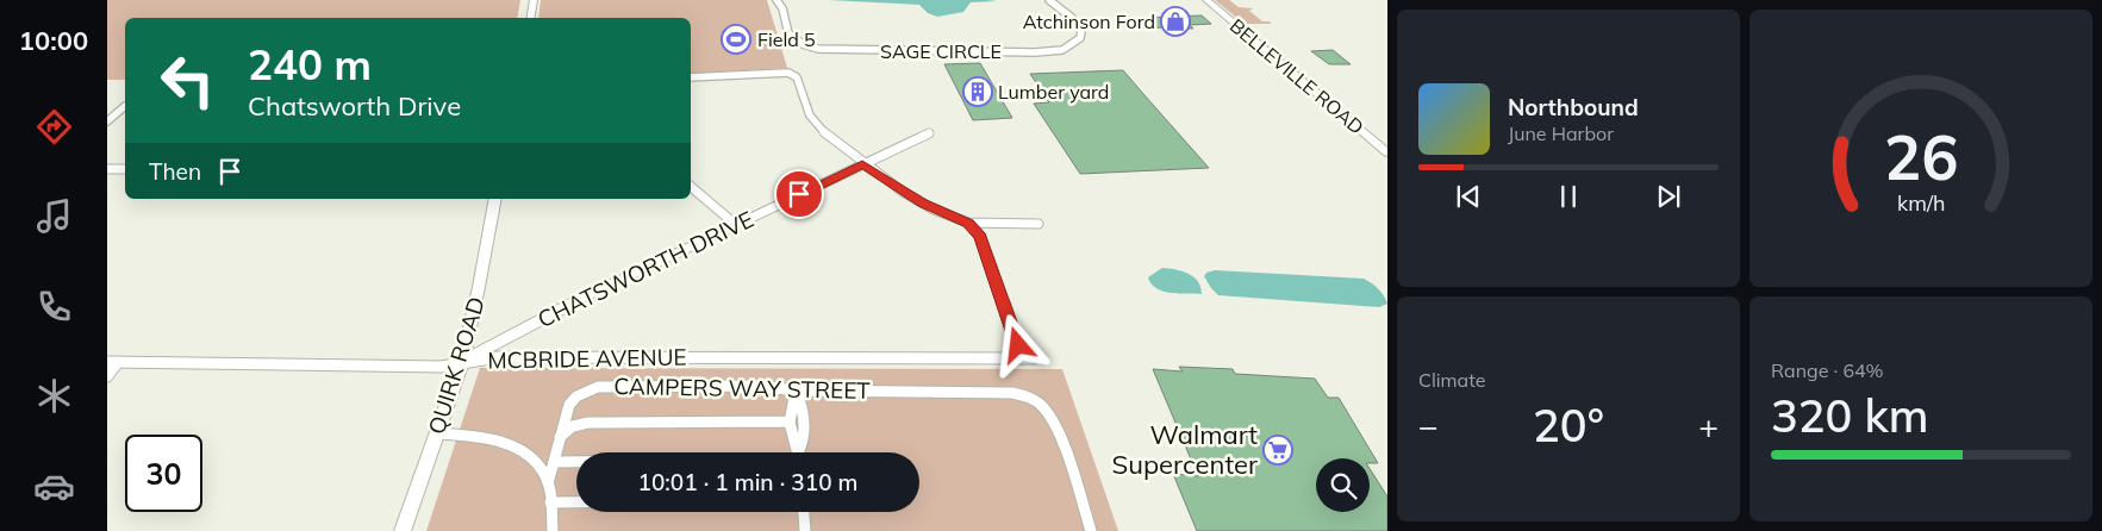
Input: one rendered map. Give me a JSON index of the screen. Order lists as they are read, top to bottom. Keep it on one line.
{"streets":{"street":["SAGE CIRCLE","BELLEVILLE ROAD","CHATSWORTH DRIVE","MCBRIDE AVENUE","QUIRK ROAD","CAMPERS WAY STREET"]},"crossings":[["CHATSWORTH DRIVE","MCBRIDE AVENUE"],["CHATSWORTH DRIVE","QUIRK ROAD"],["MCBRIDE AVENUE","QUIRK ROAD"]],"places":{"shop":["Atchinson Ford"],"sports":["Field 5"],"building":["Lumber yard"],"supermarket":["Walmart Supercenter"]},"page":{"tabs":"10:00","turn":["240 m","Chatsworth Drive"],"song":["Northbound","June Harbor"],"then":"Then","tile":["Climate",["Range · 64%","320 km"]],"heat":["−","20°","+"],"limit":"30","trip":"10:01 · 1 min · 310 m","gauge":["26","km/h"]}}
